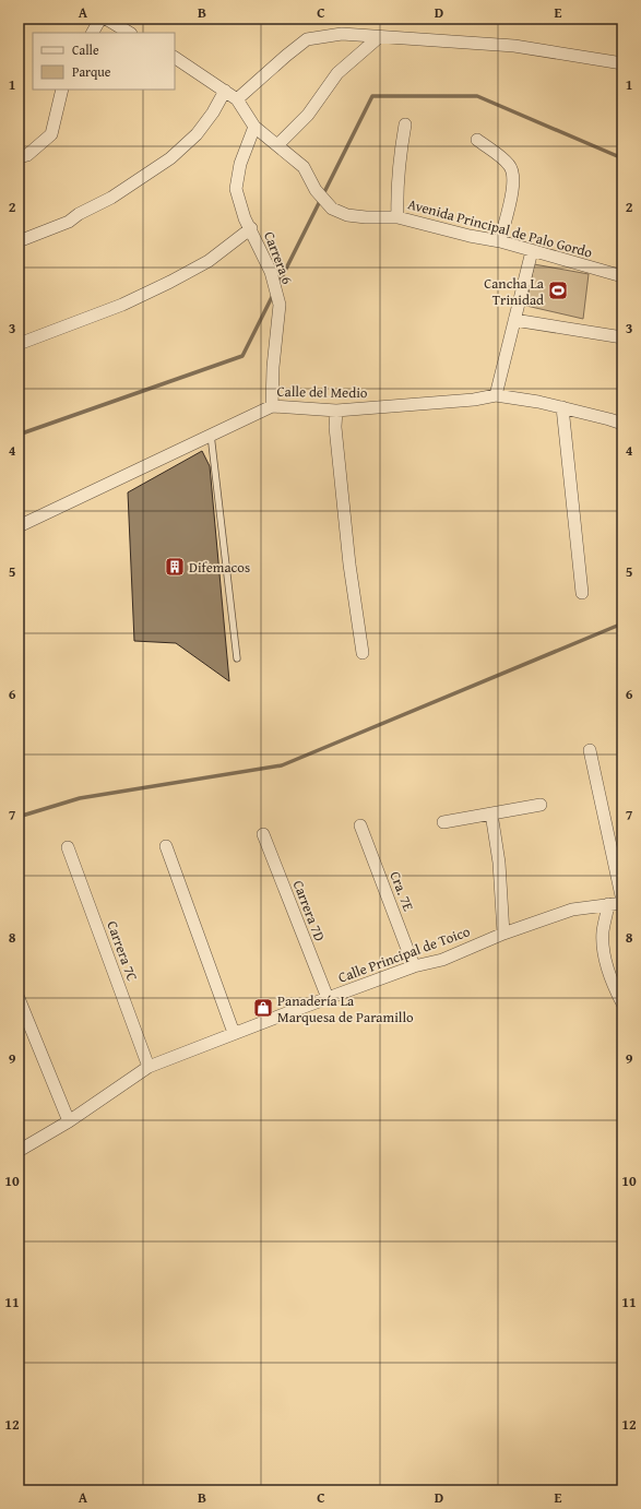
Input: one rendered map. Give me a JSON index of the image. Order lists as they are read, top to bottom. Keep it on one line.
{"streets":{"street":["Avenida Principal de Palo Gordo","Carrera 6","Calle del Medio","Cra. 7E","Carrera 7D","Carrera 7C","Calle Principal de Toico"]},"crossings":[["Avenida Principal de Palo Gordo","Carrera 6"],["Carrera 6","Calle del Medio"],["Cra. 7E","Calle Principal de Toico"],["Carrera 7D","Calle Principal de Toico"],["Carrera 7C","Calle Principal de Toico"]],"places":{"sports":["Cancha La Trinidad"],"building":["Difemacos"],"shop":["Panadería La Marquesa de Paramillo"]},"legend":["Calle","Parque"],"grid":{"columns":["A","B","C","D","E"],"rows":["1","2","3","4","5","6","7","8","9","10","11","12"]}}
